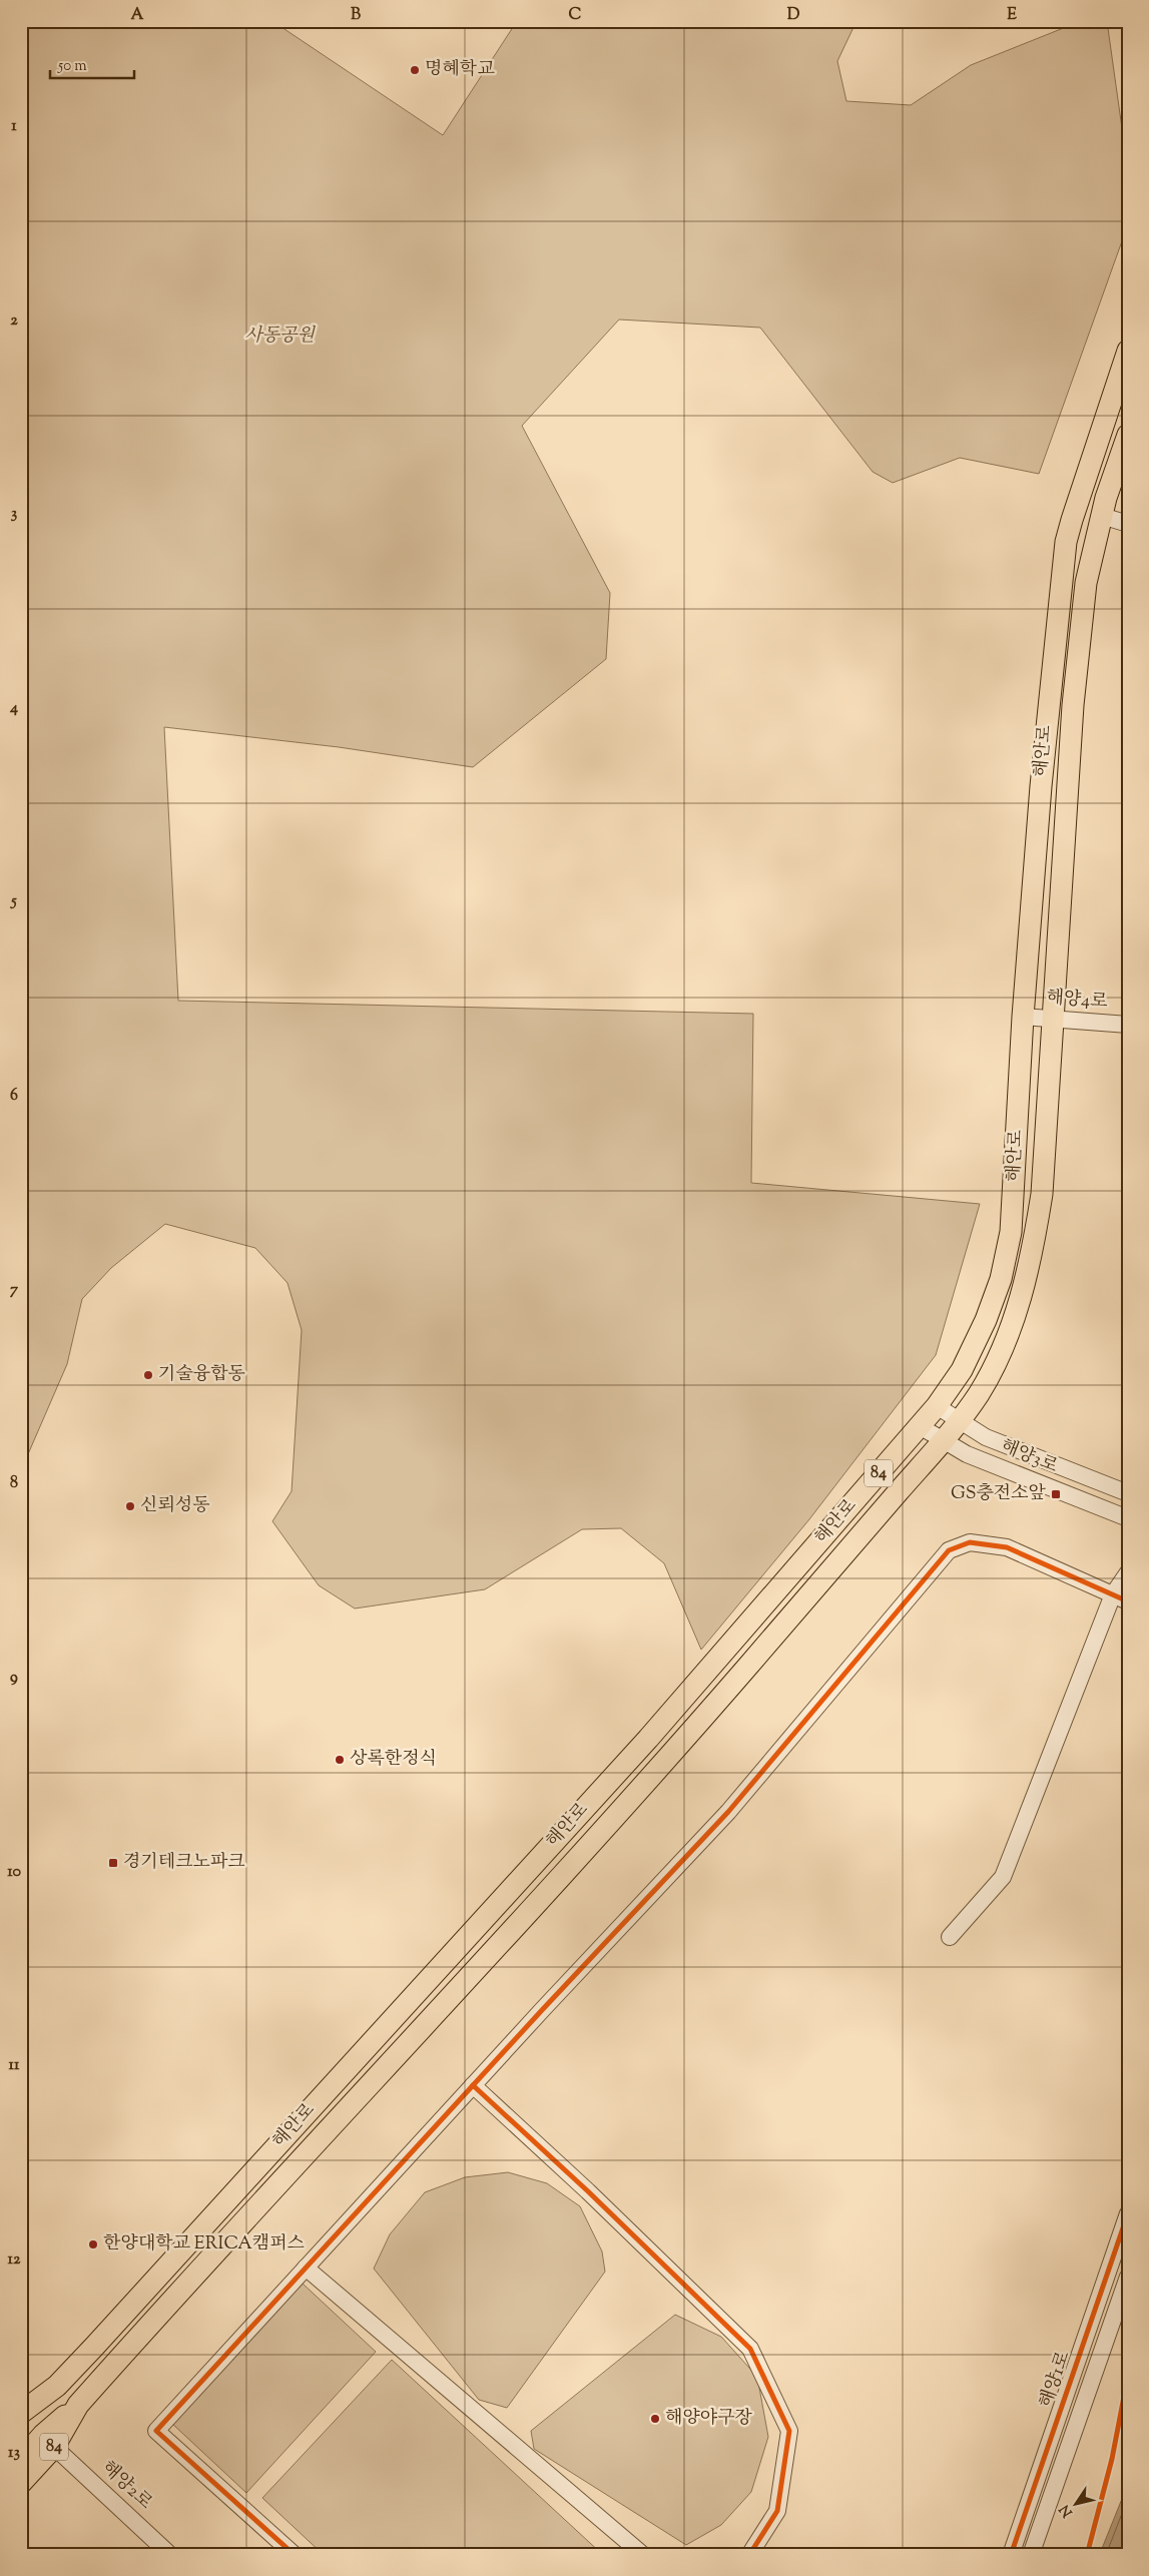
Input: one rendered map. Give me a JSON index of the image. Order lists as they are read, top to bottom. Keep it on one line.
{"streets":{"main road":["해안로","84"],"street":["해양4로","해양3로","해양1로","해양2로"]},"crossings":[["해안로","해양4로"],["해안로","해양3로"],["해안로","해양2로"]],"parks":["사동공원"],"places":{"other":["명혜학교","기술융합동","신뢰성동","상록한정식","한양대학교 ERICA캠퍼스","해양야구장"],"transit":["GS충전소앞","경기테크노파크"]},"scale_bar":"50 m","north":"bottom left","grid":{"columns":["A","B","C","D","E"],"rows":["1","2","3","4","5","6","7","8","9","10","11","12","13"]}}
